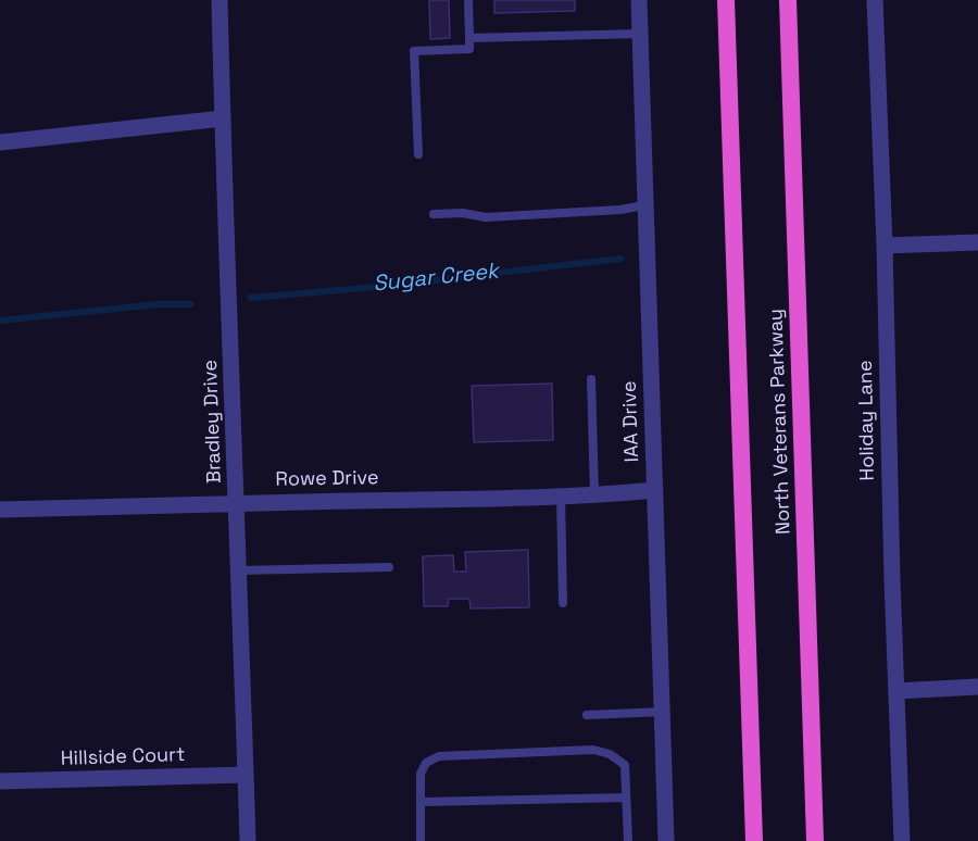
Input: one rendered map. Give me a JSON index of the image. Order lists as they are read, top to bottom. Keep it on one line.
{"streets":{"highway":["North Veterans Parkway"],"street":["Holiday Lane","Bradley Drive","IAA Drive","Rowe Drive","Hillside Court"]},"crossings":[["Bradley Drive","Rowe Drive"],["Bradley Drive","Hillside Court"],["IAA Drive","Rowe Drive"]],"water":["Sugar Creek"]}
